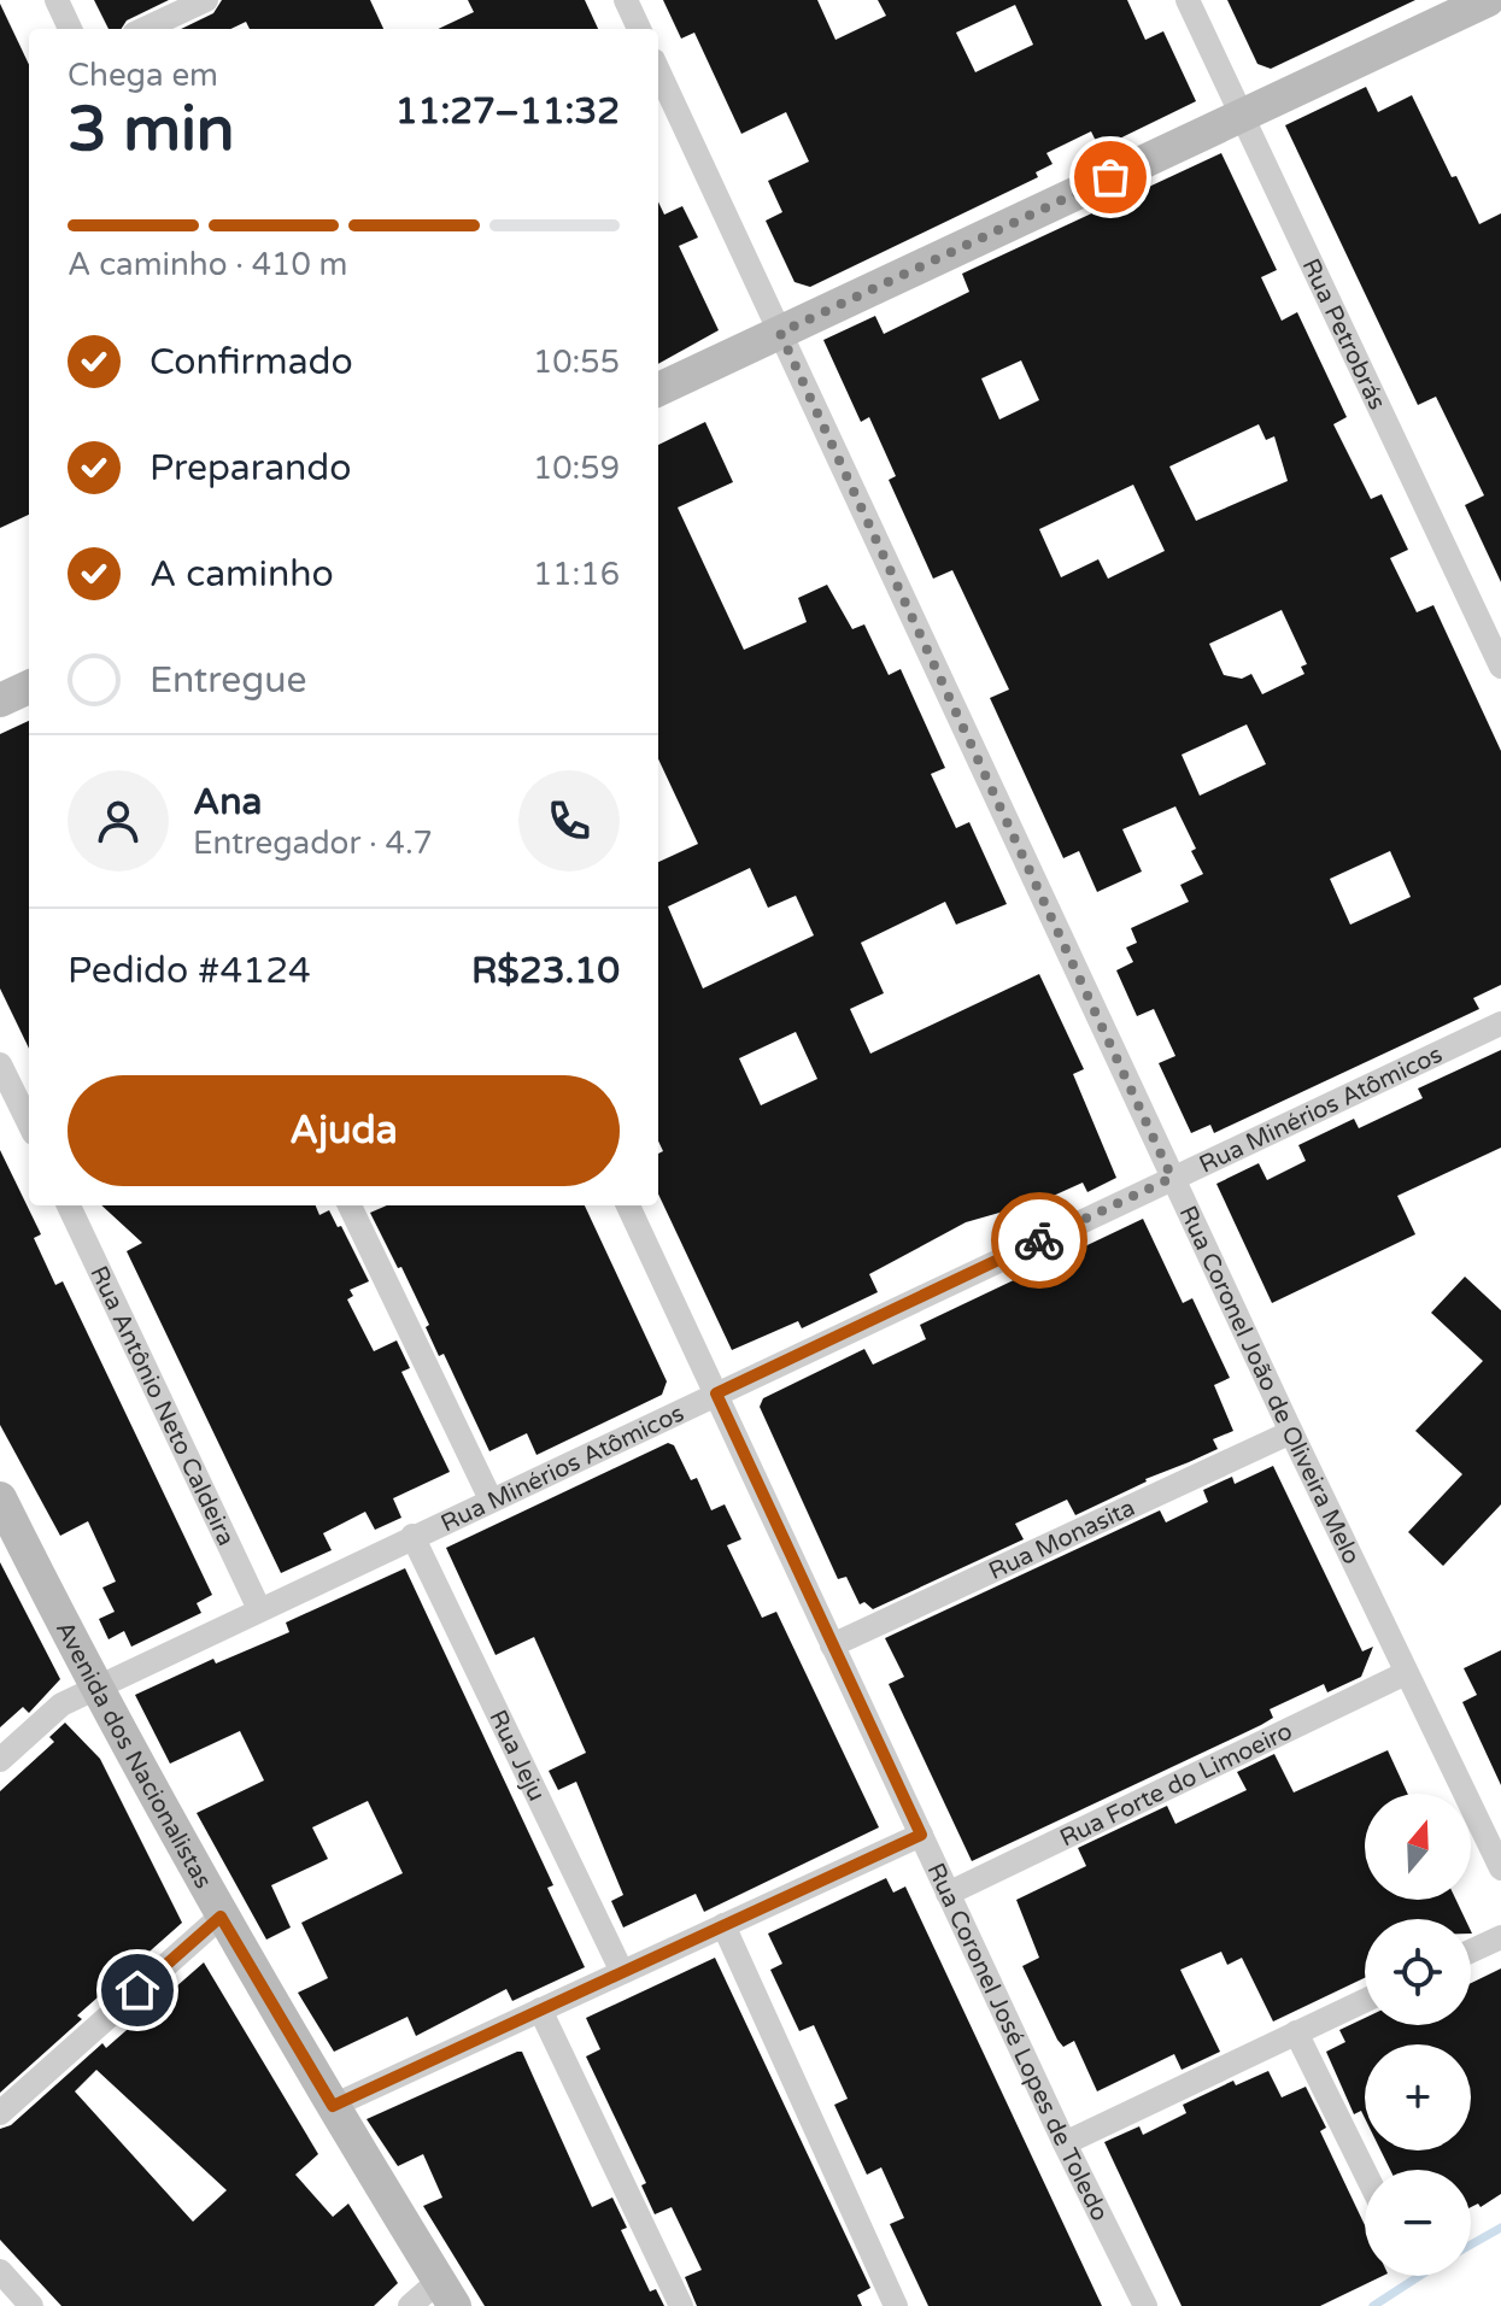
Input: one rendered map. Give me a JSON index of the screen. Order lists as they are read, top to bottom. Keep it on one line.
{"streets":{"street":["Rua Petrobrás","Rua Minérios Atômicos","Rua Coronel João de Oliveira Melo","Rua Antônio Neto Caldeira","Rua Monasita","Rua Jeju","Avenida dos Nacionalistas","Rua Forte do Limoeiro","Rua Coronel José Lopes de Toledo"]},"crossings":[["Rua Minérios Atômicos","Rua Coronel João de Oliveira Melo"],["Rua Minérios Atômicos","Rua Antônio Neto Caldeira"],["Rua Minérios Atômicos","Rua Jeju"],["Rua Minérios Atômicos","Avenida dos Nacionalistas"],["Rua Minérios Atômicos","Rua Coronel José Lopes de Toledo"],["Rua Coronel João de Oliveira Melo","Rua Monasita"],["Rua Coronel João de Oliveira Melo","Rua Forte do Limoeiro"],["Rua Monasita","Rua Coronel José Lopes de Toledo"],["Rua Forte do Limoeiro","Rua Coronel José Lopes de Toledo"]],"north":"top","page":{"heading":["3 min","Chega em","11:27–11:32"],"panel":["Ana","Entregador · 4.7","Pedido #4124","R$23.10"],"bar":"A caminho · 410 m","list":[["Confirmado","10:55"],["Preparando","10:59"],["A caminho","11:16"],"Entregue"],"buttons":"Ajuda","map_buttons":["+","−"]}}
